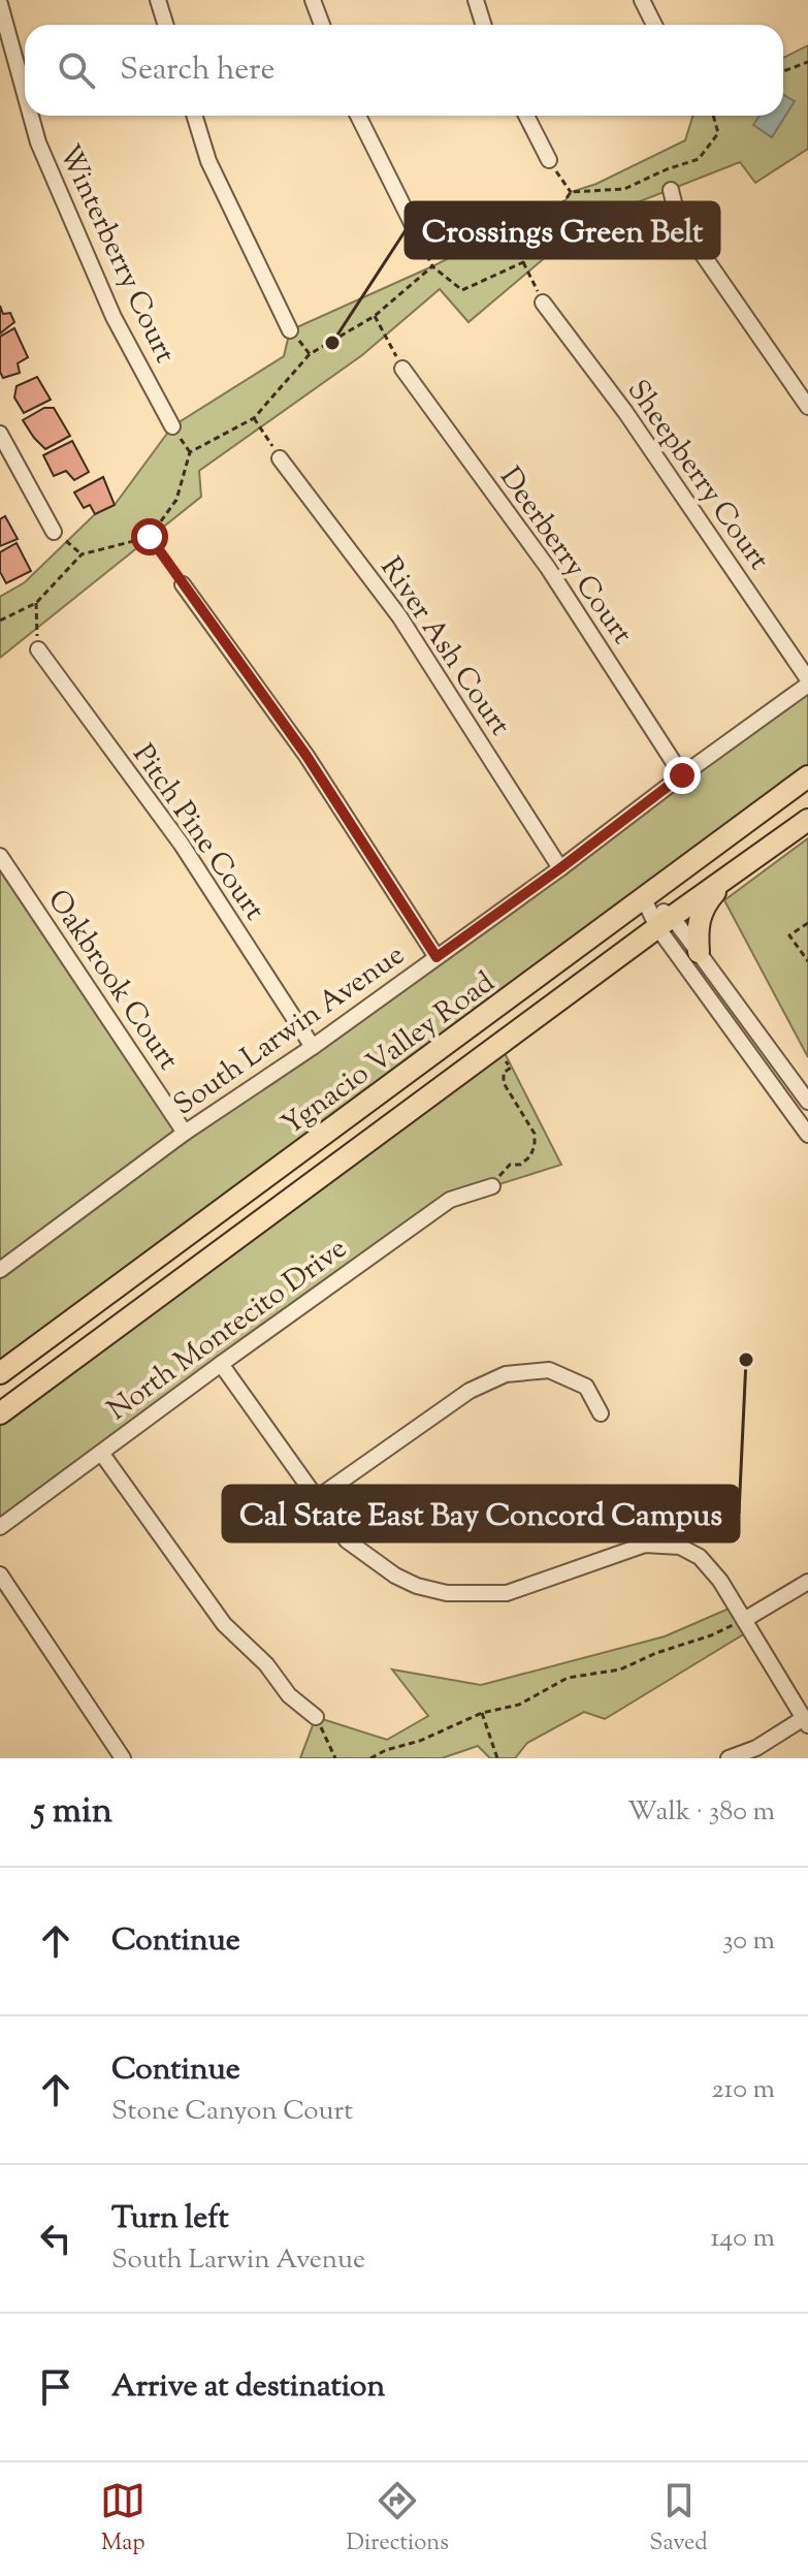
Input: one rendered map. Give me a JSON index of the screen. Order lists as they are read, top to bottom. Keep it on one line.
{"streets":{"highway":["Ygnacio Valley Road"],"street":["Winterberry Court","Sheepberry Court","Deerberry Court","River Ash Court","Pitch Pine Court","Oakbrook Court","South Larwin Avenue","North Montecito Drive"]},"crossings":[["Sheepberry Court","South Larwin Avenue"],["Deerberry Court","South Larwin Avenue"],["River Ash Court","South Larwin Avenue"],["Pitch Pine Court","South Larwin Avenue"],["Oakbrook Court","South Larwin Avenue"]],"places":["Crossings Green Belt","Cal State East Bay Concord Campus"],"page":{"search":"Search here","heading":["5 min","Walk · 380 m"],"list":[["Continue","30 m"],["Continue","Stone Canyon Court","210 m"],["Turn left","South Larwin Avenue","140 m"],"Arrive at destination"],"nav":["Map","Directions","Saved"]}}
